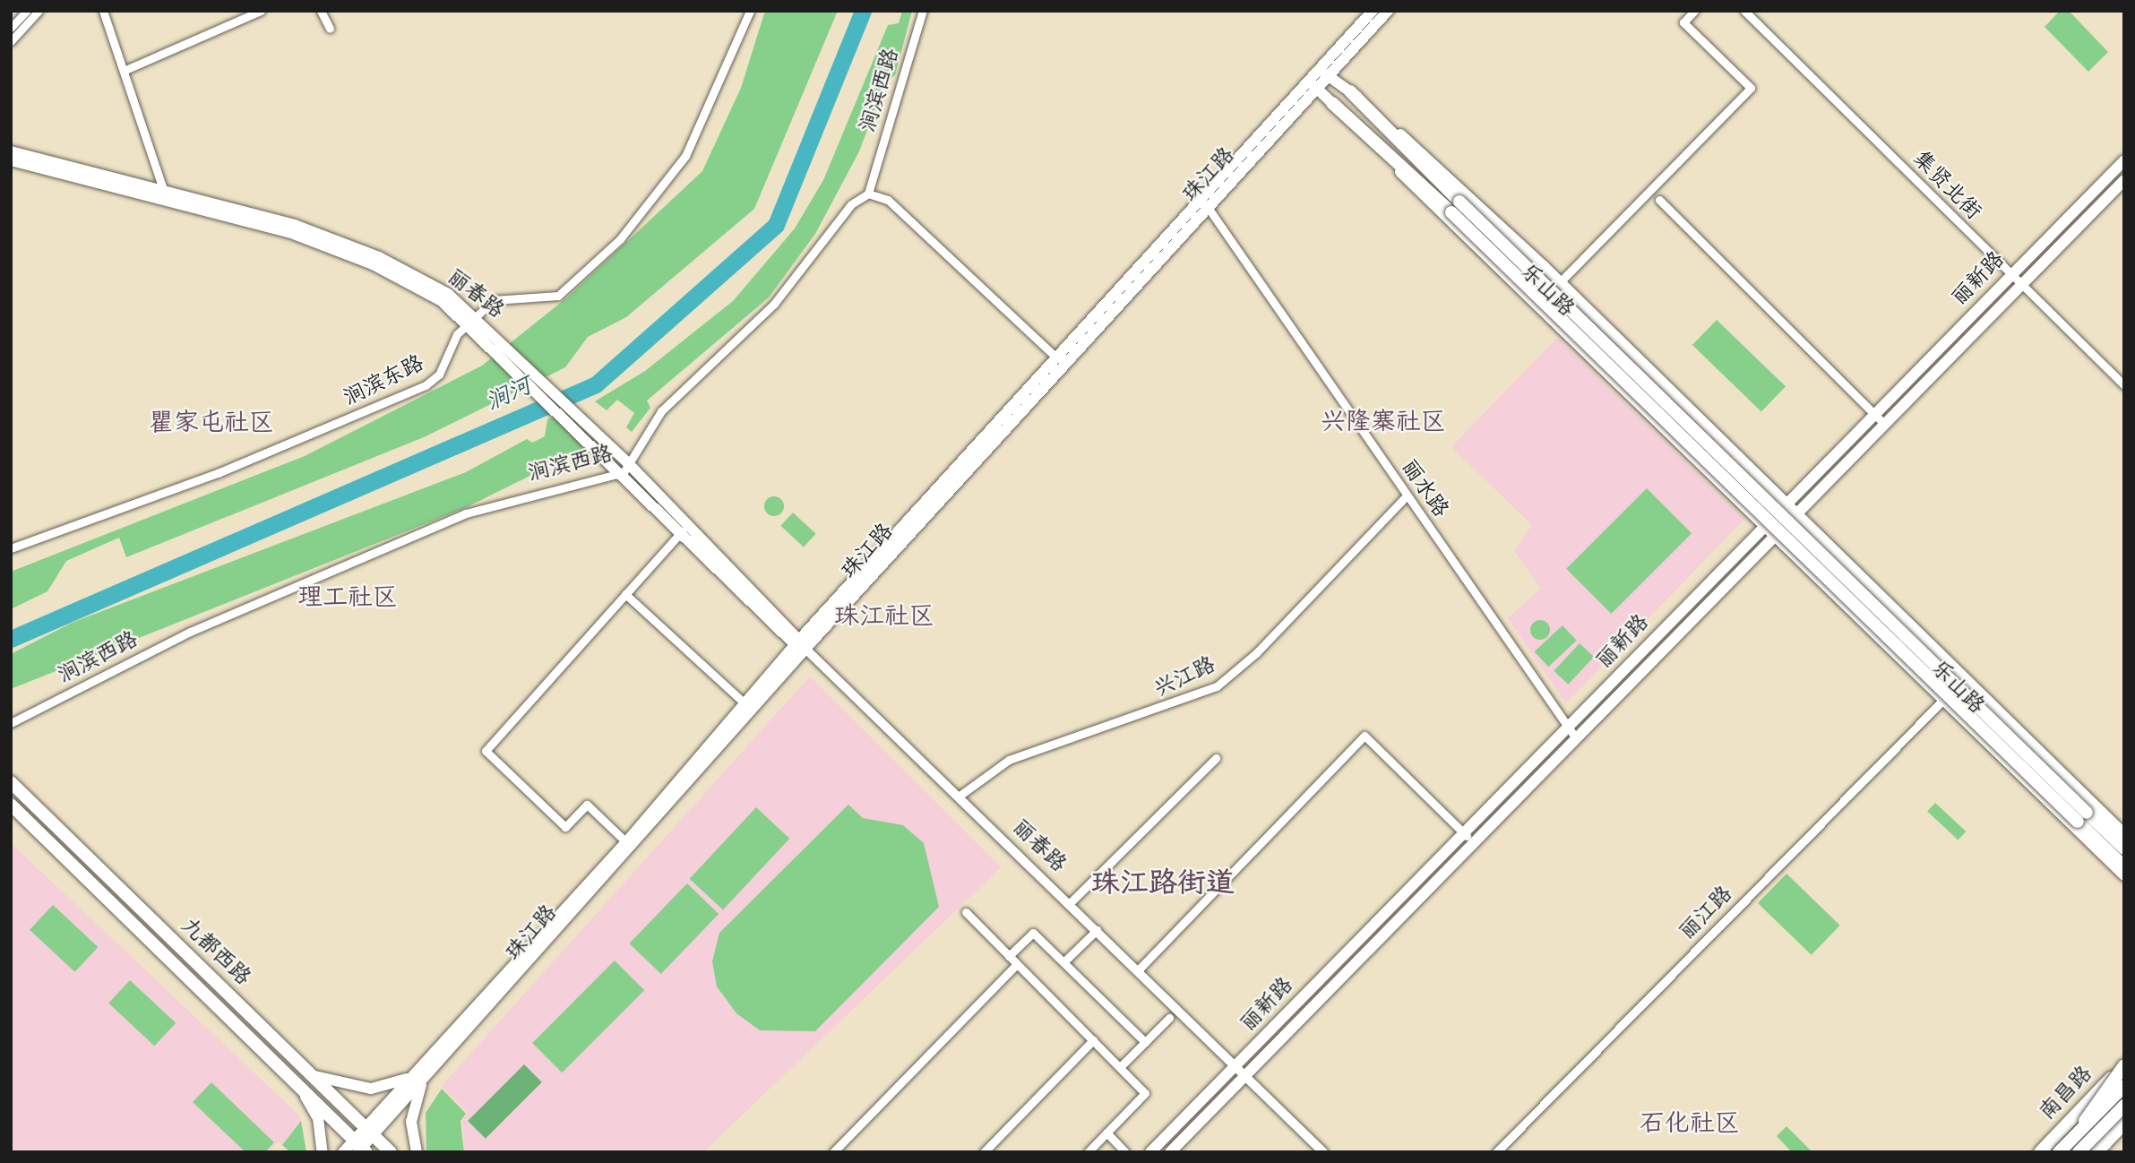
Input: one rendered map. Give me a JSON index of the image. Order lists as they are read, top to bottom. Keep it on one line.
{"streets":{"main road":["珠江路","丽新路","乐山路","丽春路","九都西路","南昌路"],"street":["涧滨西路","集贤北街","涧滨东路","丽水路","兴江路","丽江路"]},"crossings":[["涧滨西路","丽春路"],["珠江路","乐山路"],["珠江路","丽春路"],["珠江路","丽水路"],["珠江路","九都西路"],["集贤北街","丽新路"],["丽新路","乐山路"],["丽新路","丽春路"],["丽新路","丽水路"],["乐山路","丽江路"],["丽春路","涧滨东路"],["丽春路","兴江路"],["丽水路","兴江路"]],"districts":["兴隆寨社区","瞿家屯社区","理工社区","珠江社区","珠江路街道","石化社区"],"water":["涧河"]}
